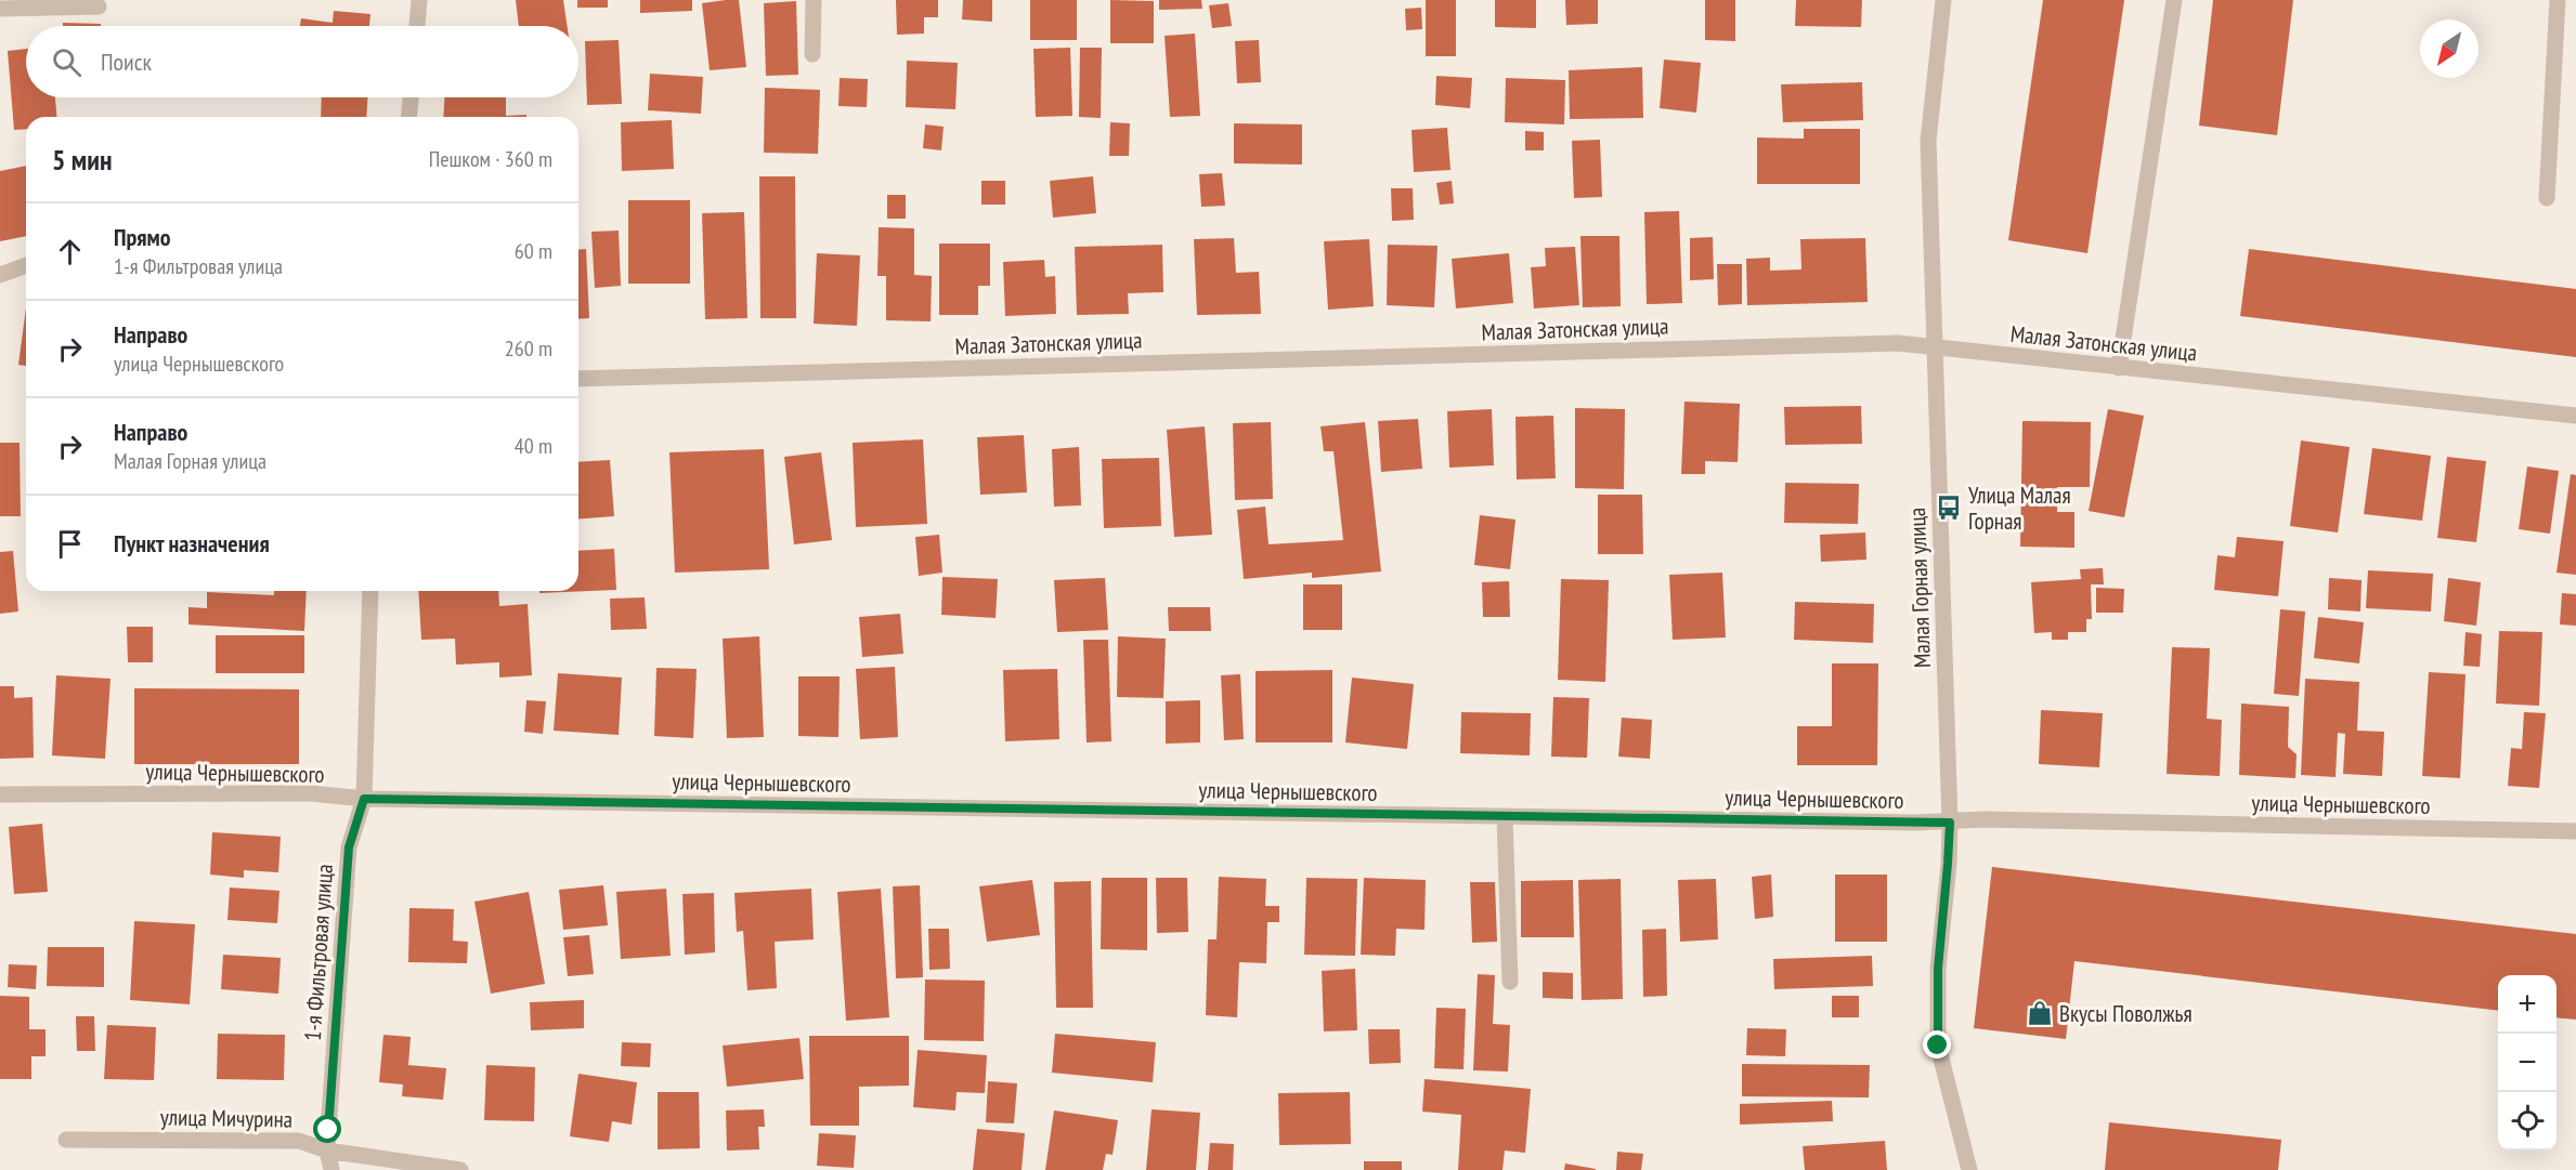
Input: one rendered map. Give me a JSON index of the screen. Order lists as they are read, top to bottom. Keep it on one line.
{"streets":{"street":["Малая Затонская улица","Малая Горная улица","улица Чернышевского","1-я Фильтровая улица","улица Мичурина"]},"crossings":[["Малая Затонская улица","Малая Горная улица"],["Малая Горная улица","улица Чернышевского"],["улица Чернышевского","1-я Фильтровая улица"],["1-я Фильтровая улица","улица Мичурина"]],"places":{"bus stop":["Улица Малая Горная"],"shop":["Вкусы Поволжья"]},"north":"bottom left","page":{"search":"Поиск","heading":["5 мин","Пешком · 360 m"],"list":[["Прямо","1-я Фильтровая улица","60 m"],["Направо","улица Чернышевского","260 m"],["Направо","Малая Горная улица","40 m"],"Пункт назначения"],"map_buttons":["+","−"]}}
